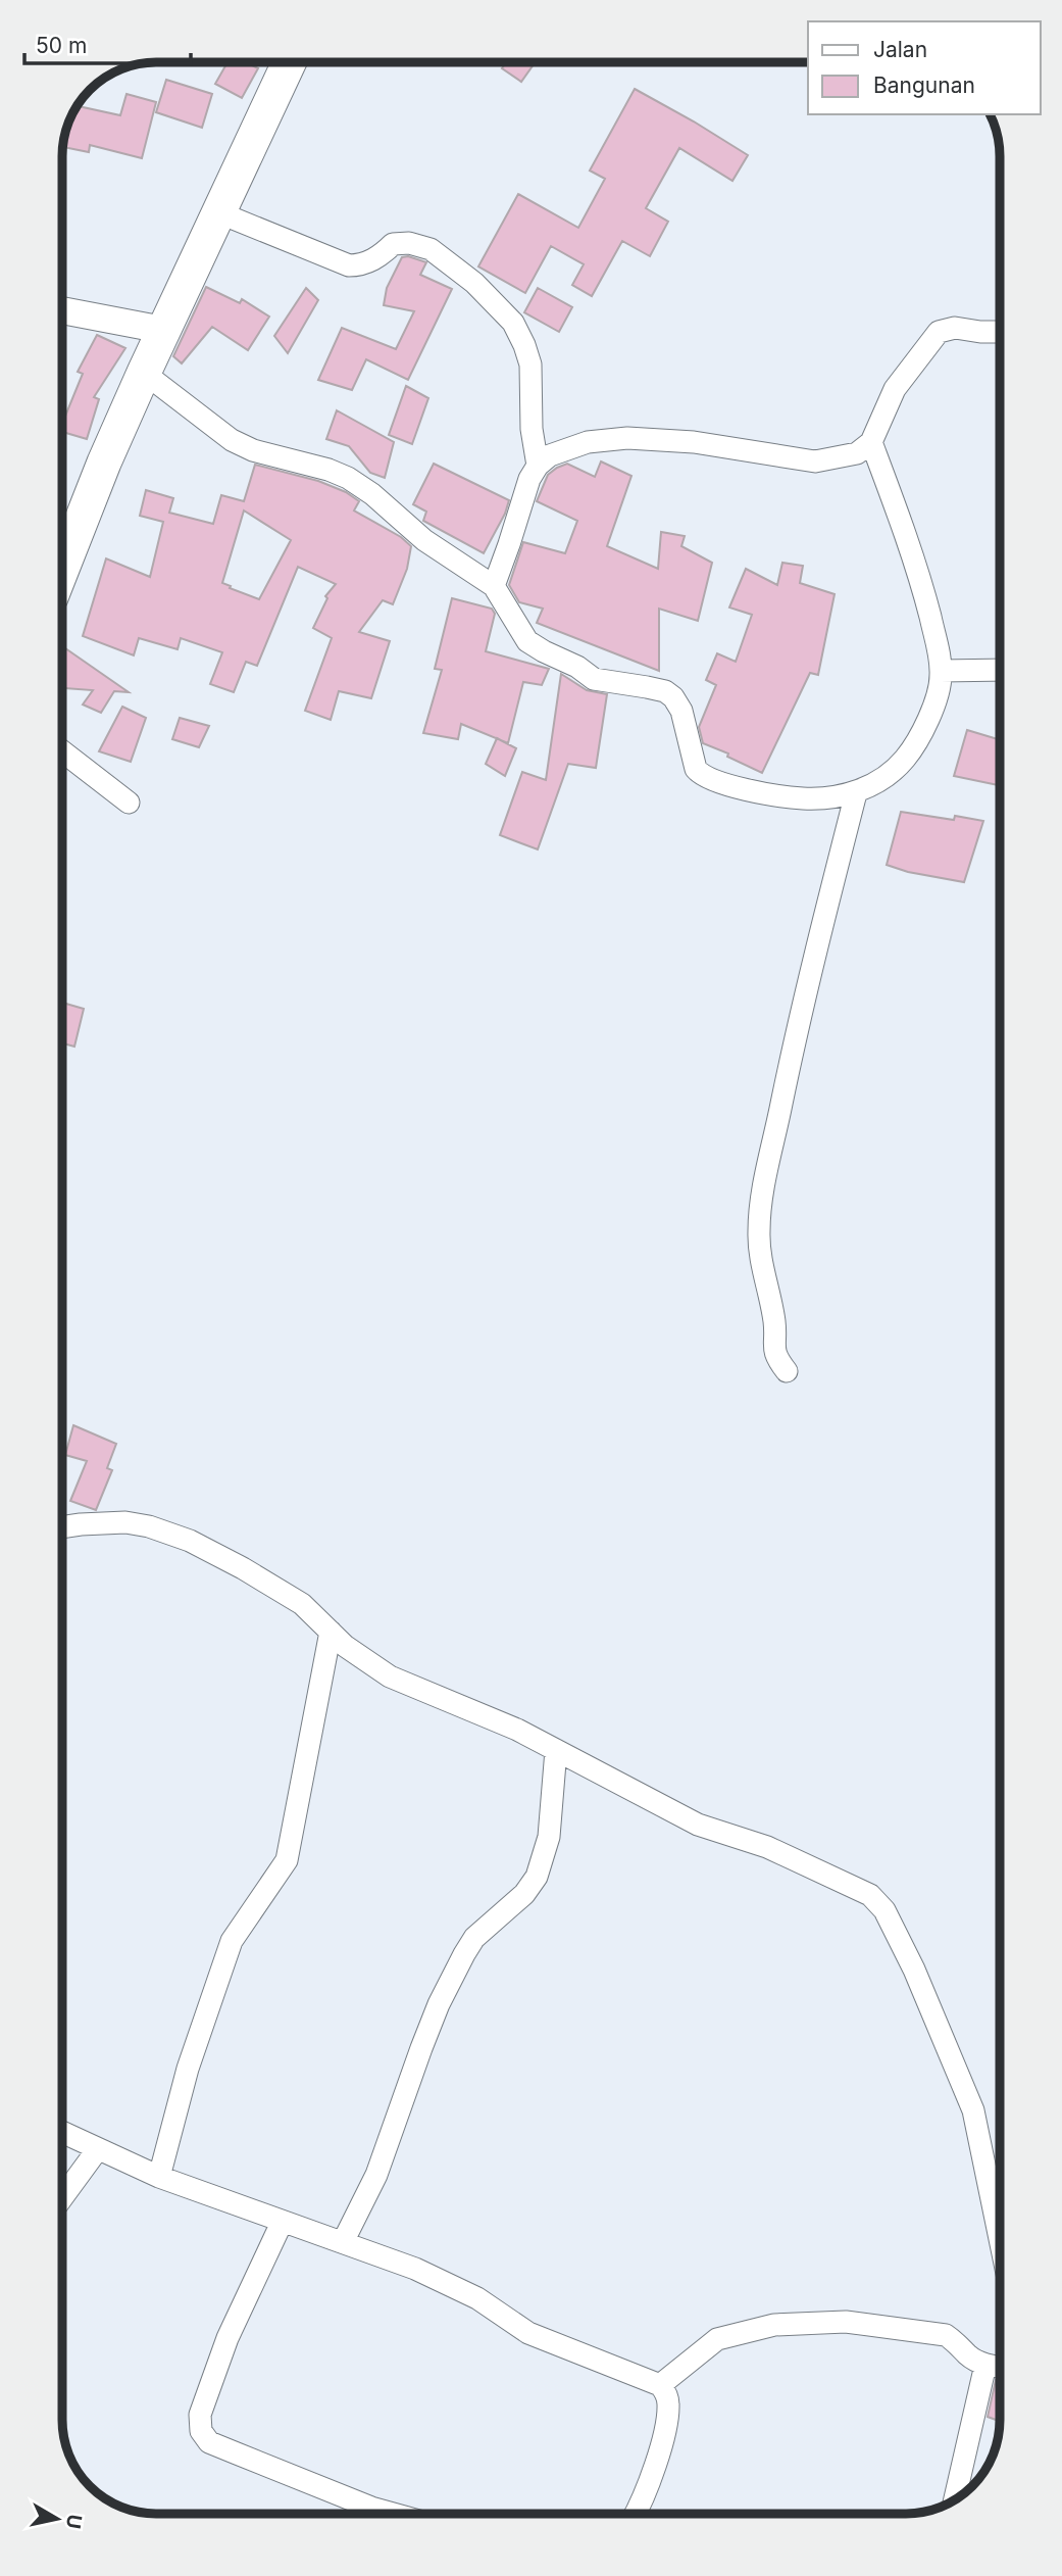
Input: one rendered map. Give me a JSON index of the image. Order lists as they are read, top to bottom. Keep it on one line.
{"legend":["Jalan","Bangunan"],"scale_bar":"50 m","north":"right"}
